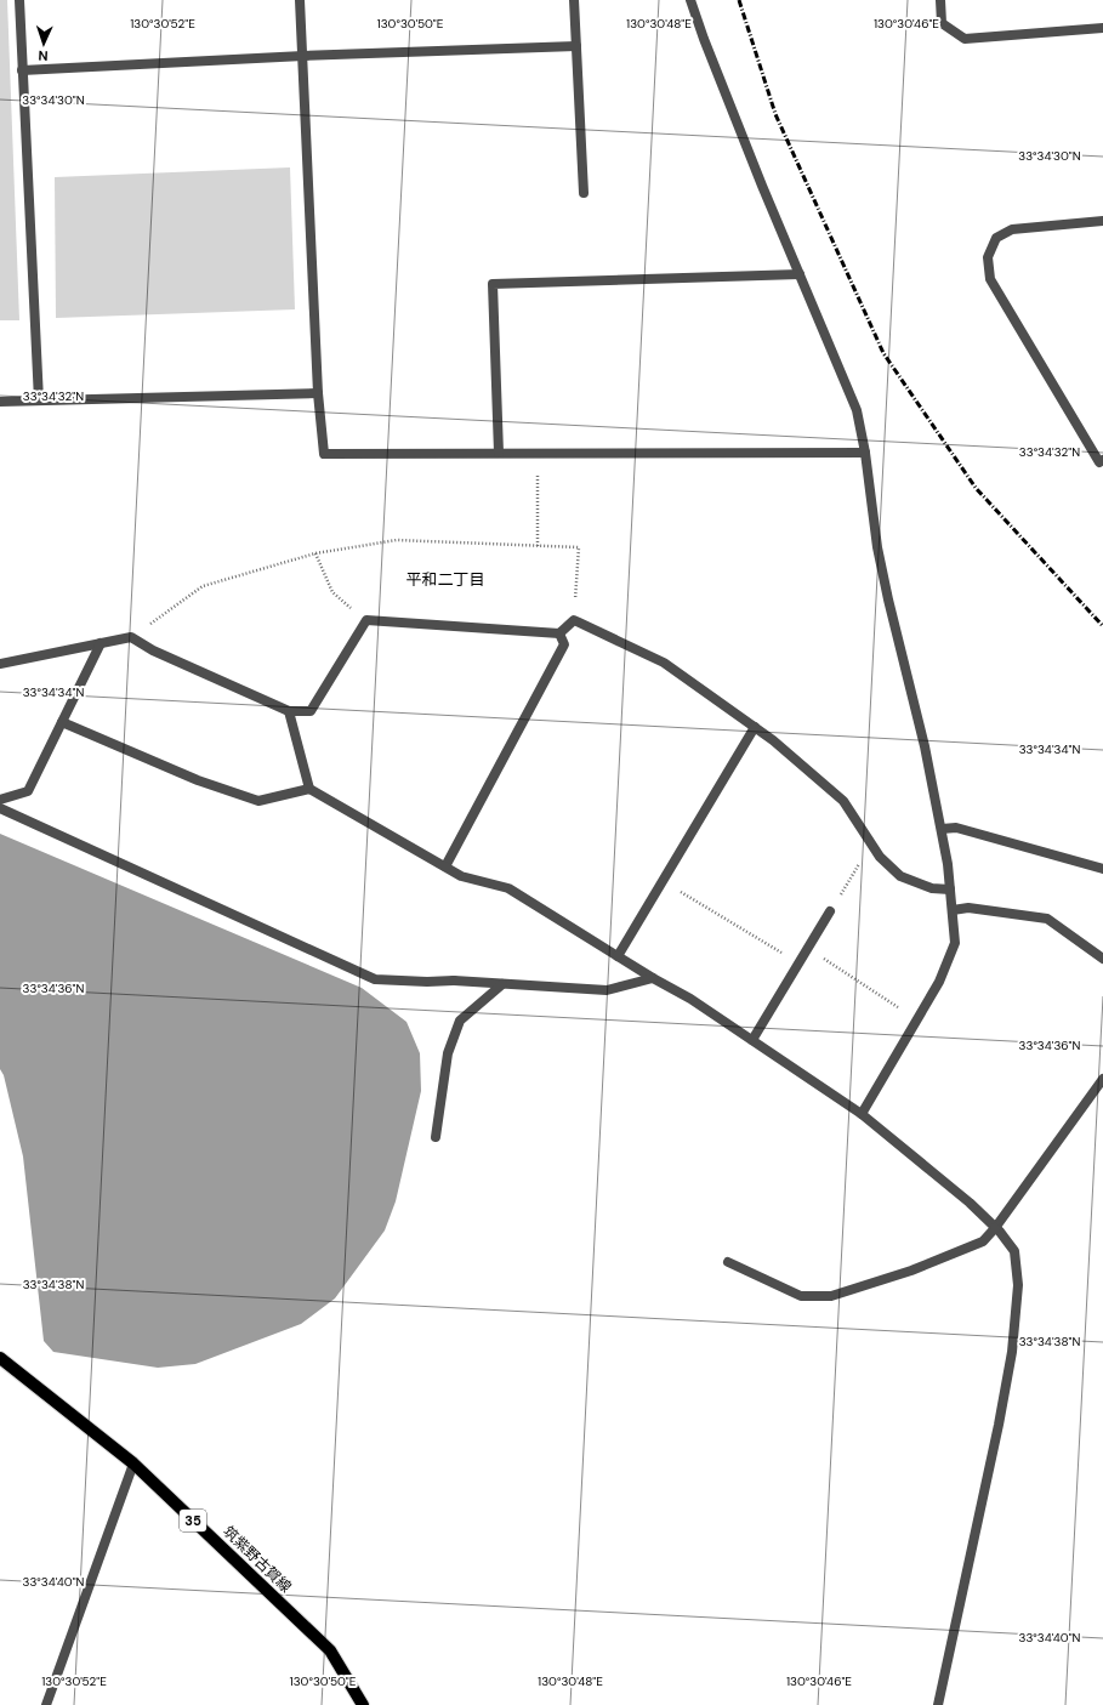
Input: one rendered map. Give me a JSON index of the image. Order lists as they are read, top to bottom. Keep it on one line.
{"streets":{"main road":["35","筑紫野古賀線"]},"districts":["平和二丁目"],"north":"bottom","coordinates":["130°30'52\"E","130°30'50\"E","130°30'48\"E","130°30'46\"E","33°34'30\"N","33°34'32\"N","33°34'34\"N","33°34'36\"N","33°34'38\"N","33°34'40\"N"]}
